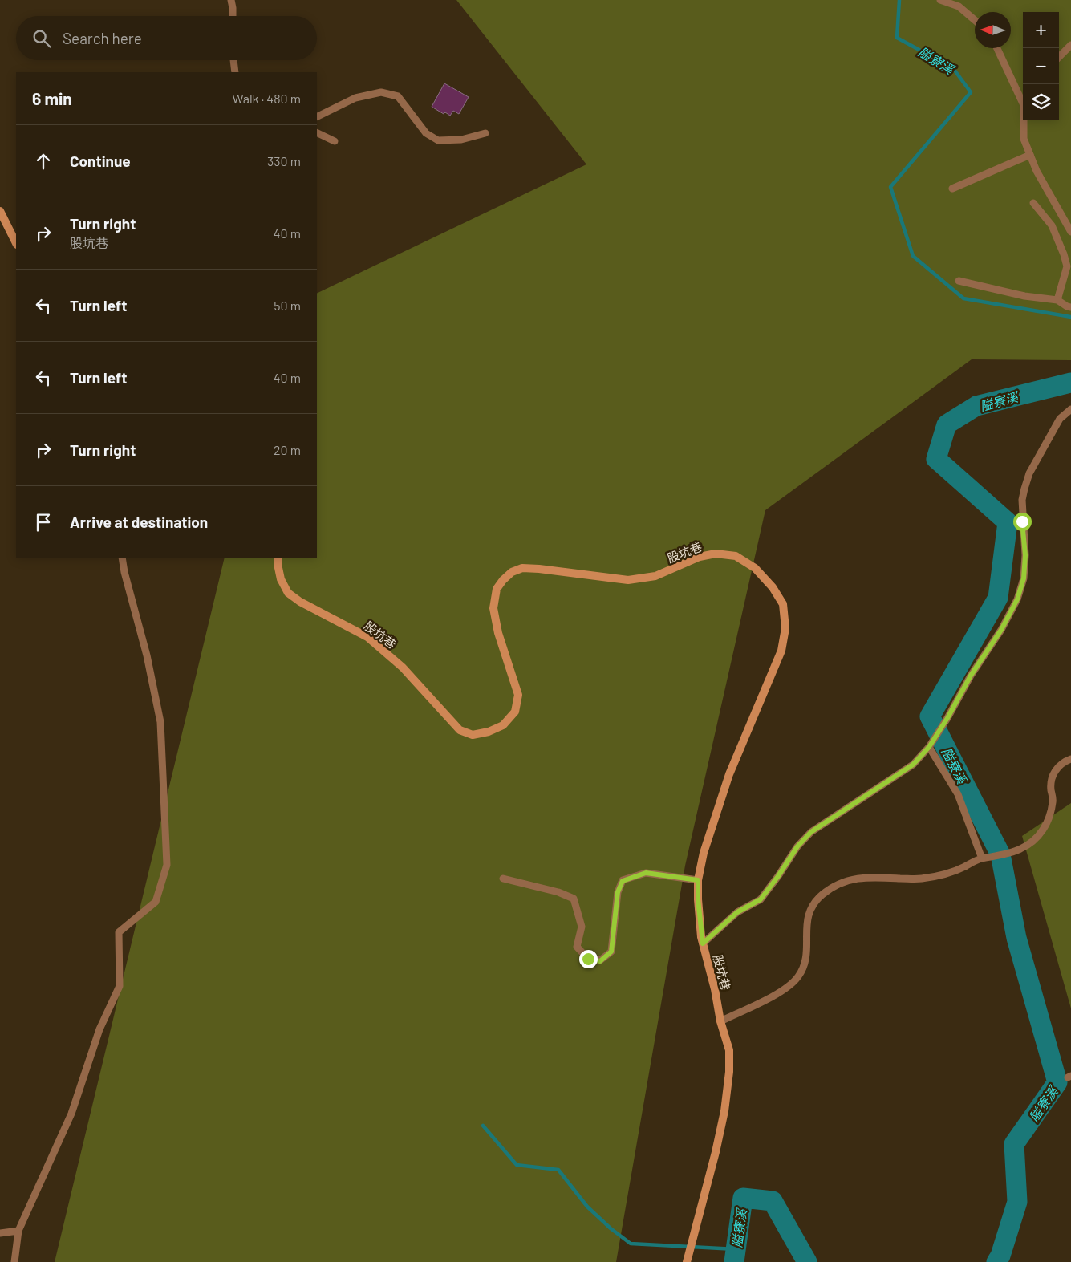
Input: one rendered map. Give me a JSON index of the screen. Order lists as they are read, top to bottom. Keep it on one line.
{"streets":{"street":["股坑巷"]},"water":["隘寮溪"],"north":"left","page":{"map_buttons":["+","−"],"search":"Search here","heading":["6 min","Walk · 480 m"],"list":[["Continue","330 m"],["Turn right","股坑巷","40 m"],["Turn left","50 m"],["Turn left","40 m"],["Turn right","20 m"],"Arrive at destination"]}}
